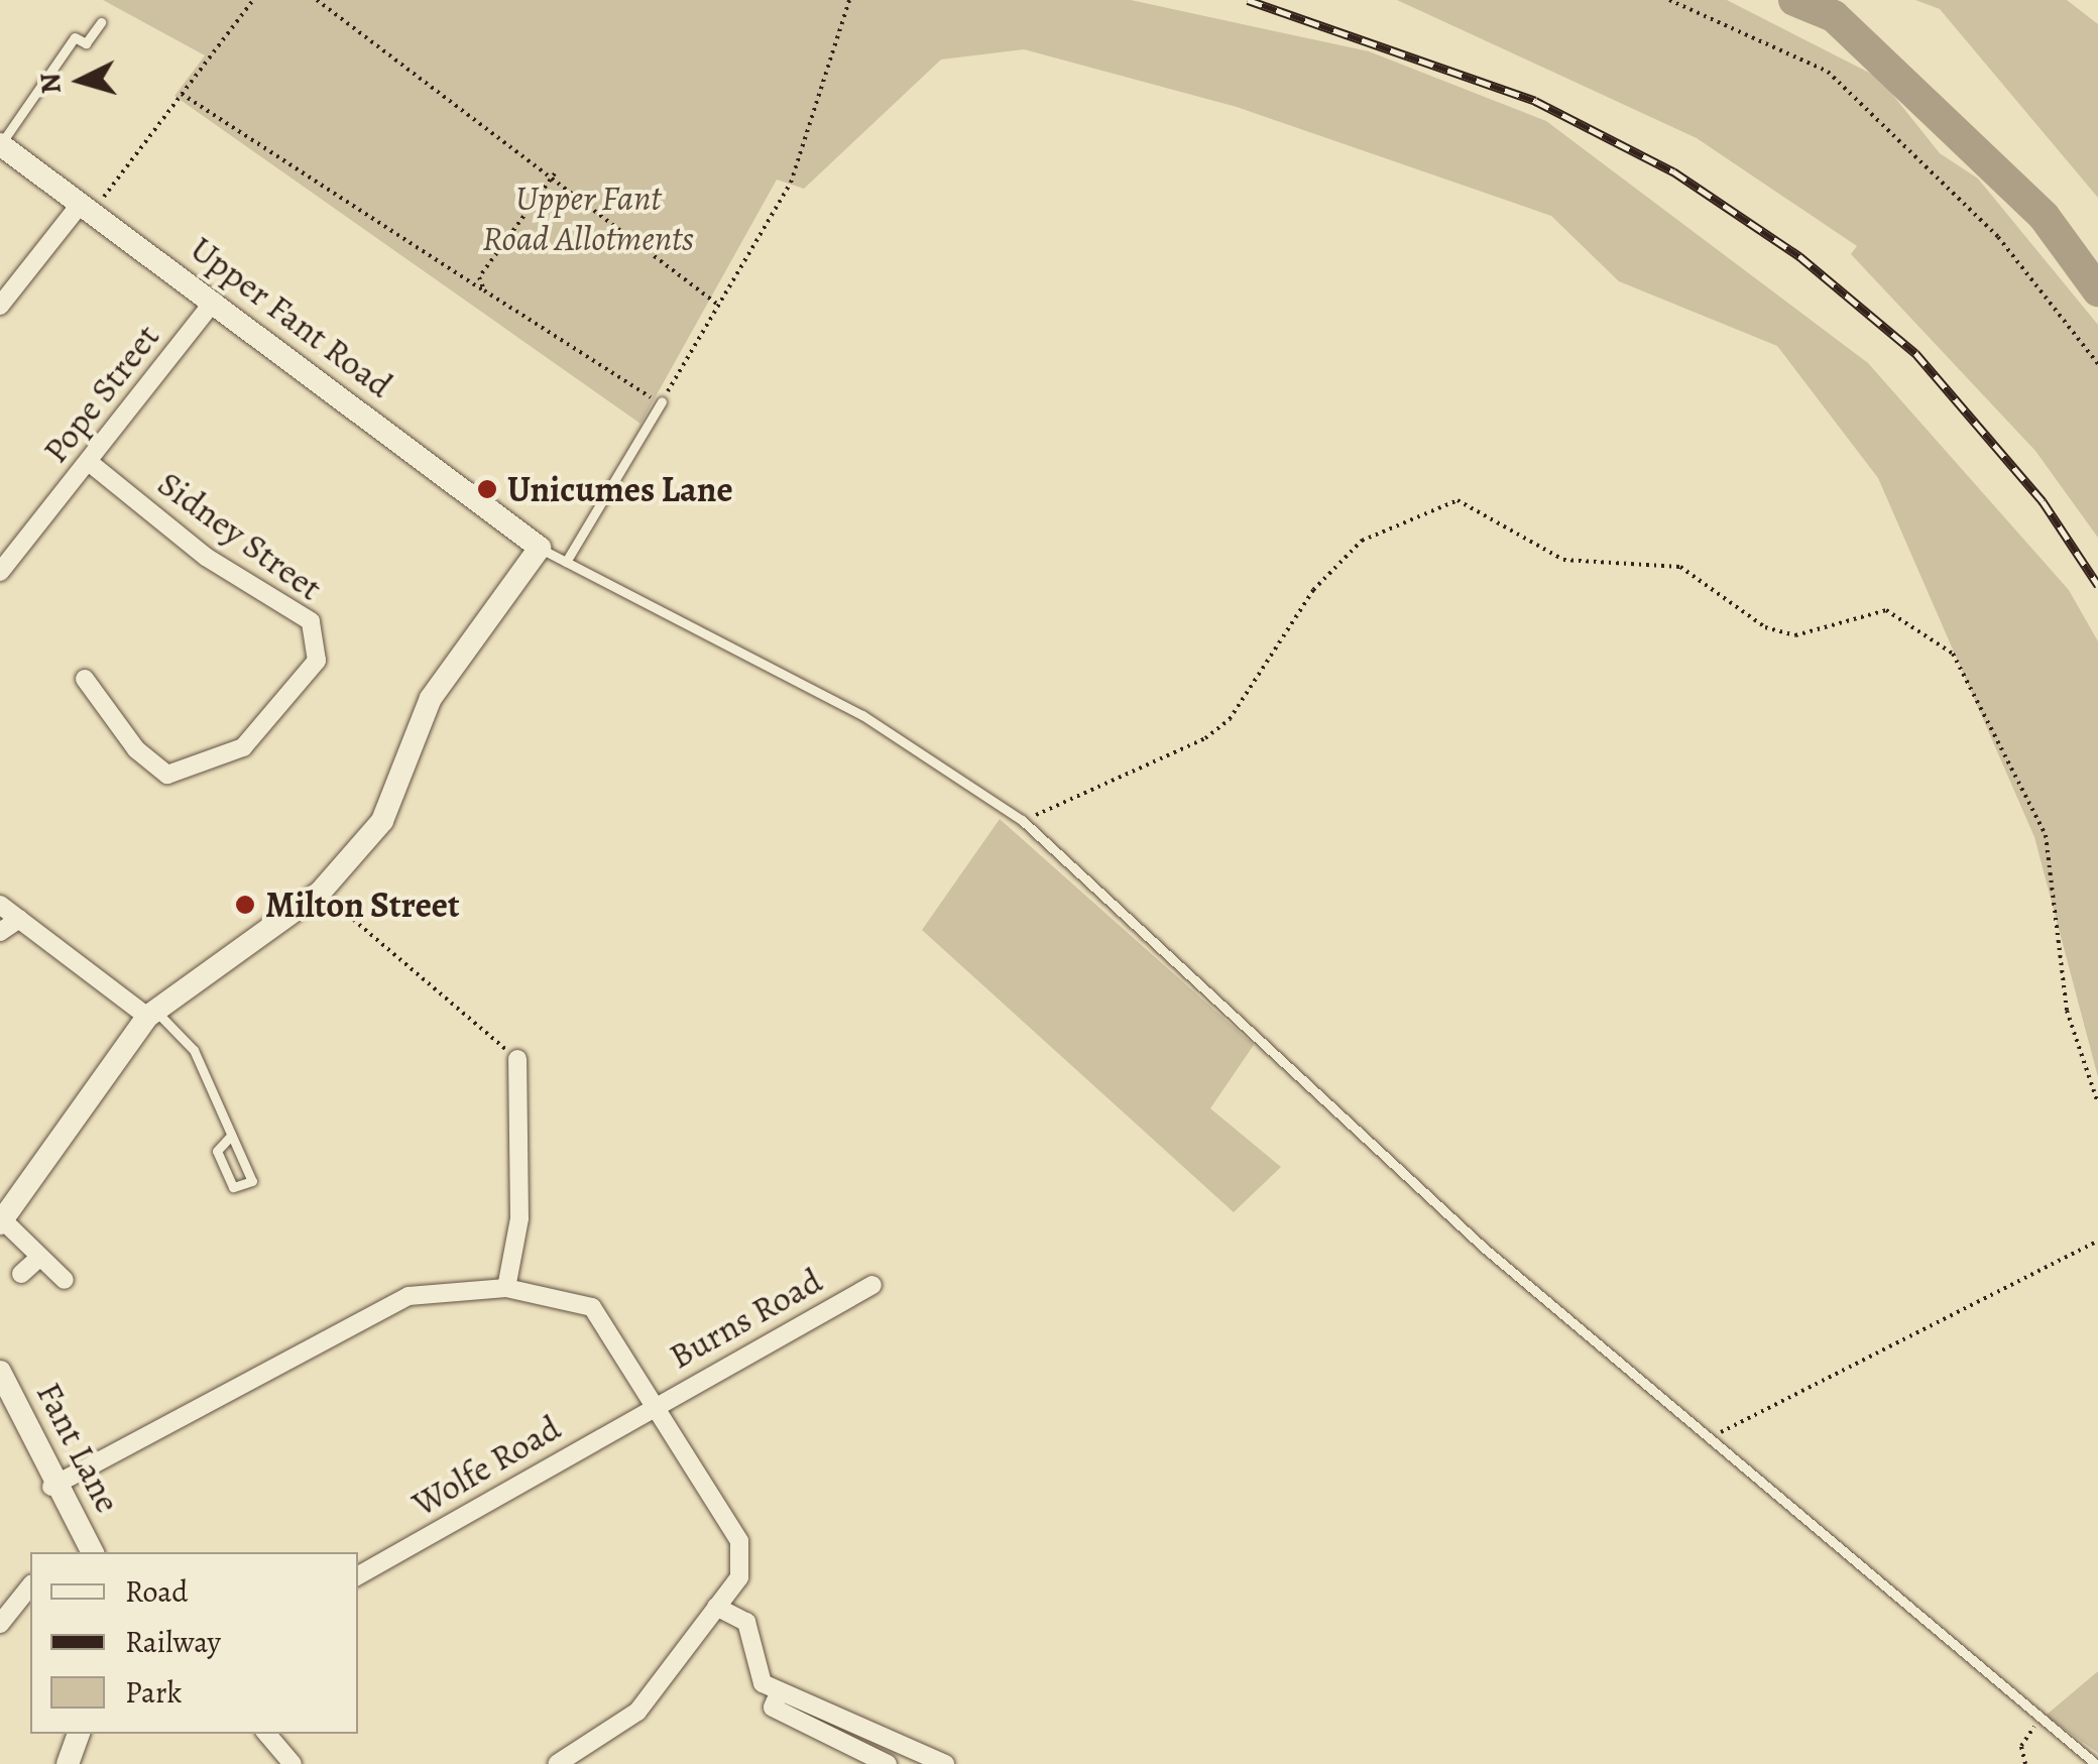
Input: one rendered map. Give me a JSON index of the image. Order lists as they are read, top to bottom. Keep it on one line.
{"streets":{"street":["Upper Fant Road","Pope Street","Sidney Street","Burns Road","Fant Lane","Wolfe Road"]},"crossings":[["Upper Fant Road","Pope Street"],["Pope Street","Sidney Street"],["Burns Road","Wolfe Road"]],"parks":["Upper Fant Road Allotments"],"places":["Unicumes Lane","Milton Street"],"legend":["Road","Railway","Park"],"north":"left"}
